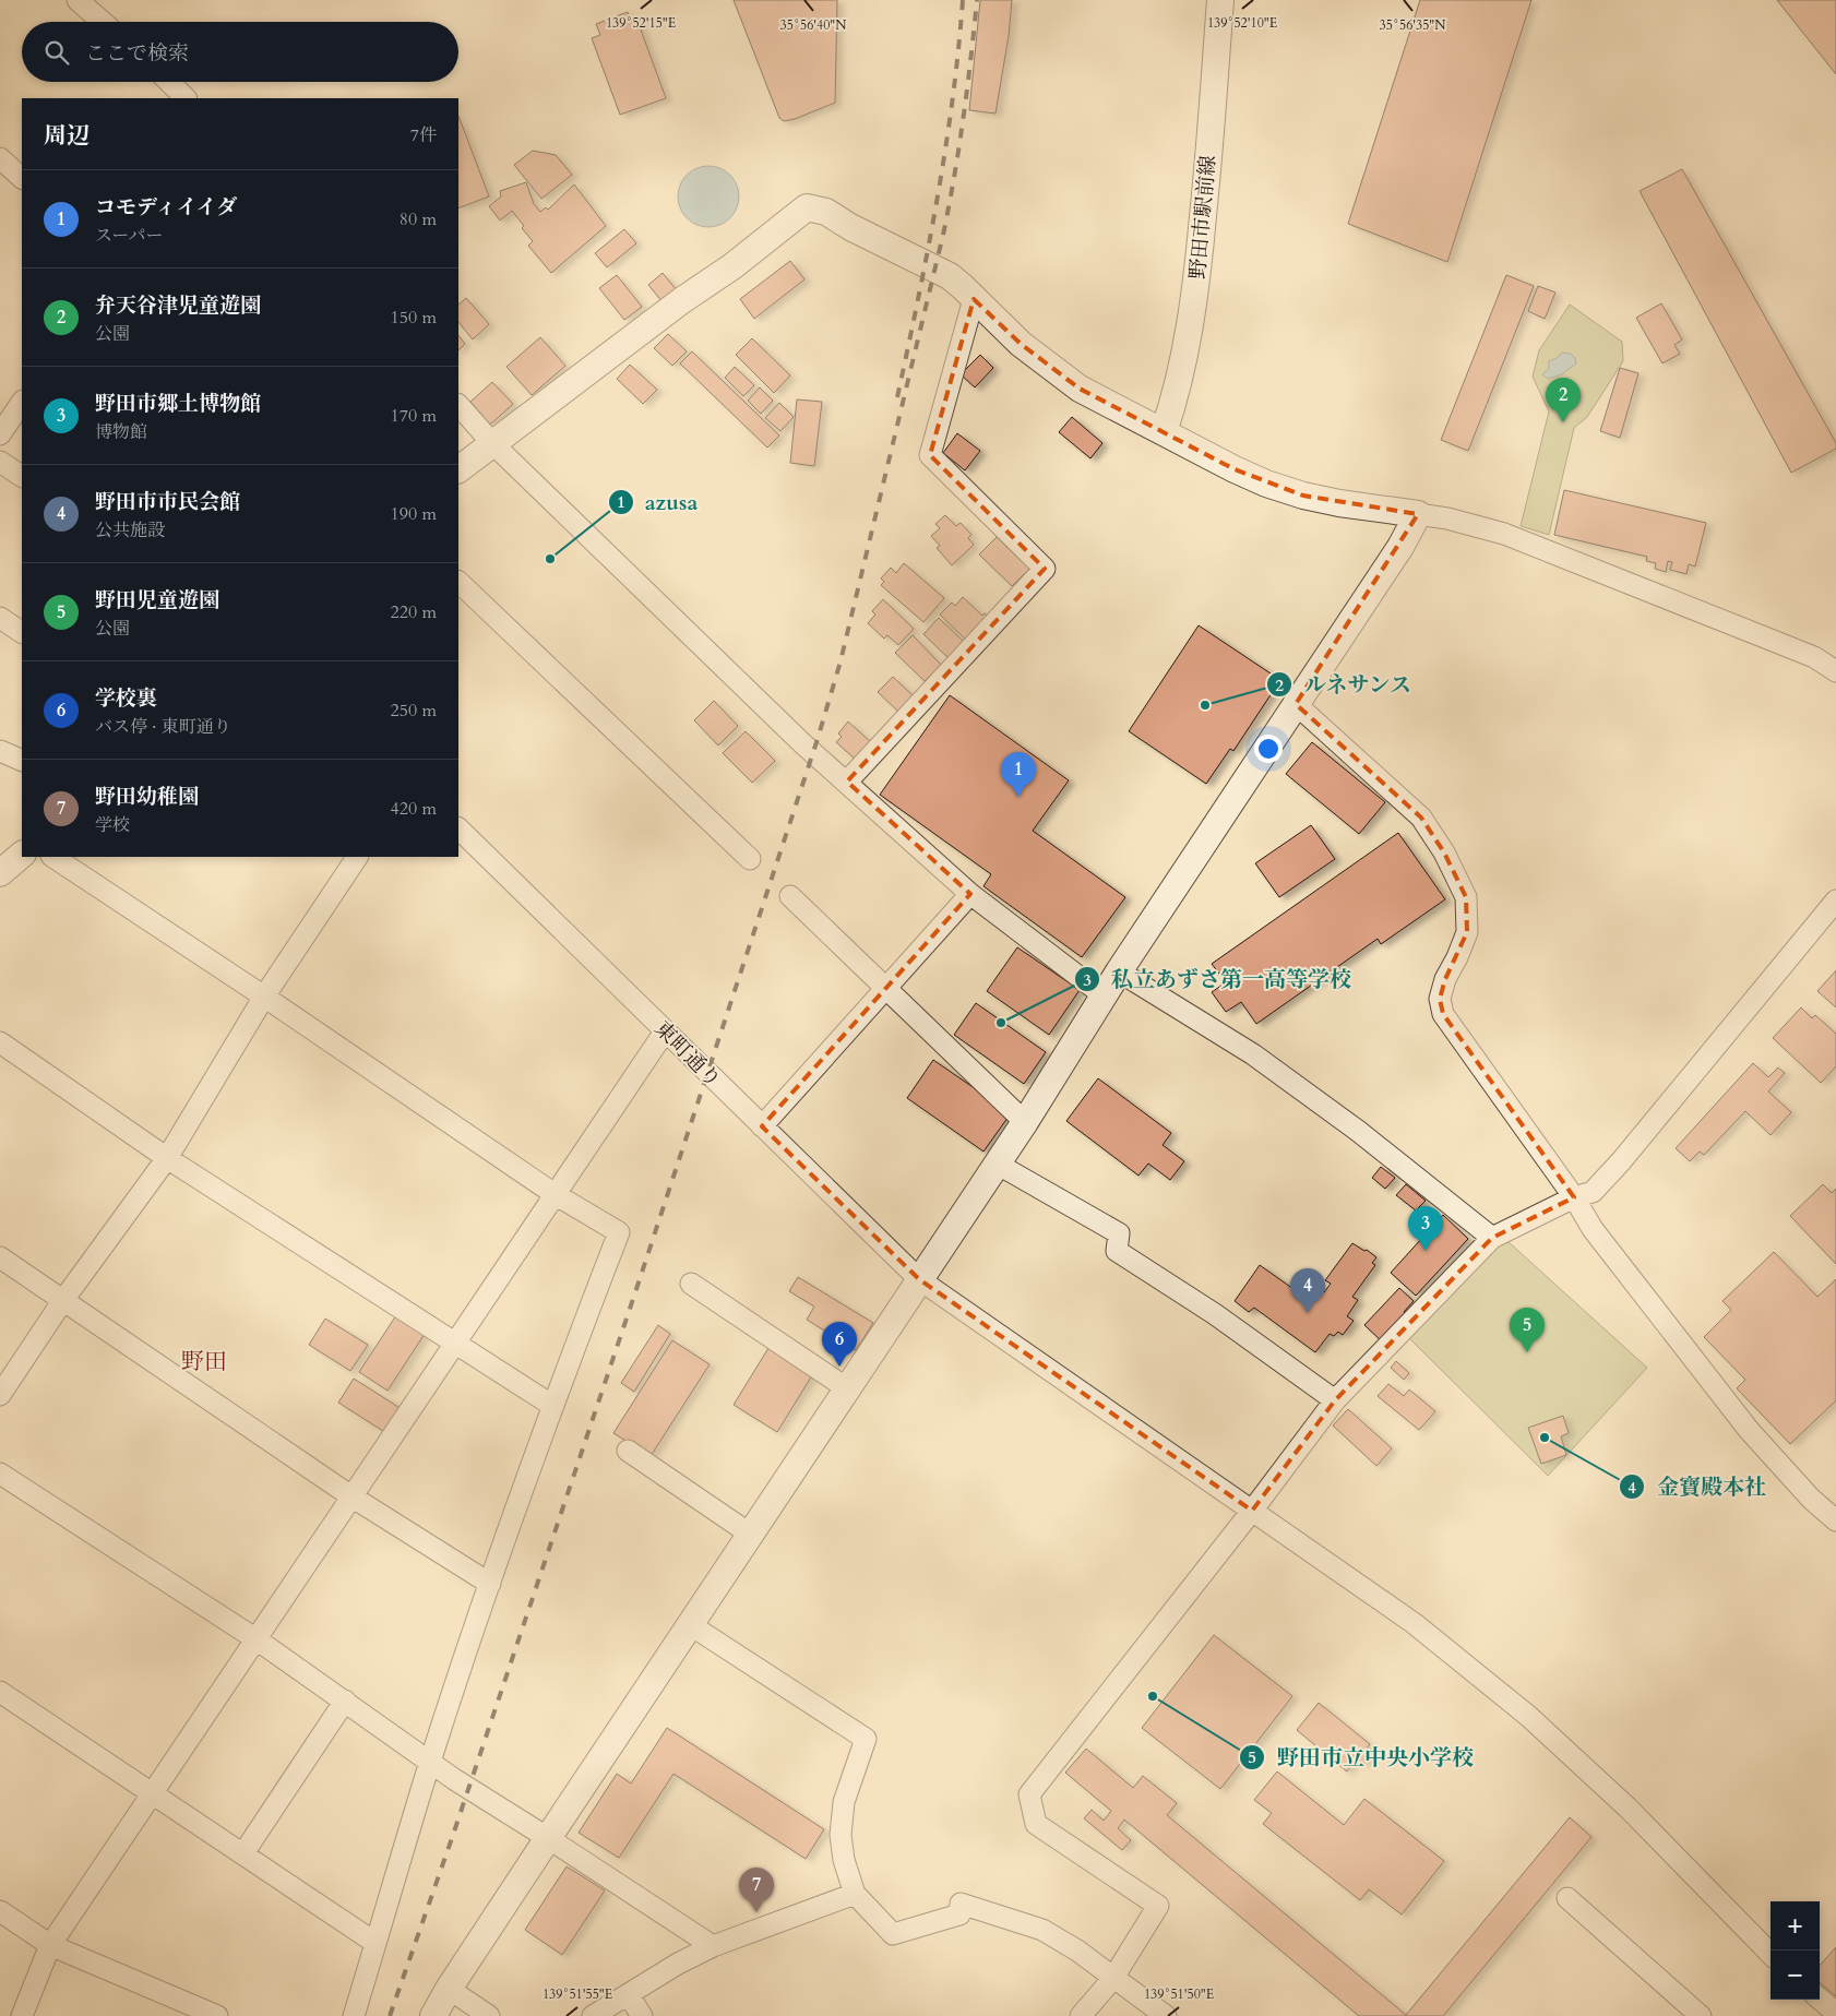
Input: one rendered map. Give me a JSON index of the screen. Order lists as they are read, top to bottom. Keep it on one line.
{"streets":{"street":["野田市駅前線","東町通り"]},"districts":["野田"],"places":["azusa","ルネサンス","私立あずさ第一高等学校","金寶殿本社","野田市立中央小学校"],"page":{"search":"ここで検索","heading":["周辺","7件"],"list":[{"mark":"1","name":"コモディイイダ","note":"スーパー","value":"80 m"},{"mark":"2","name":"弁天谷津児童遊園","note":"公園","value":"150 m"},{"mark":"3","name":"野田市郷土博物館","note":"博物館","value":"170 m"},{"mark":"4","name":"野田市市民会館","note":"公共施設","value":"190 m"},{"mark":"5","name":"野田児童遊園","note":"公園","value":"220 m"},{"mark":"6","name":"学校裏","note":"バス停 · 東町通り","value":"250 m"},{"mark":"7","name":"野田幼稚園","note":"学校","value":"420 m"}],"pins":["2","1","3","4","5","6","7"],"map_buttons":["+","−"]},"coordinates":["139°52'15\"E","139°52'10\"E","35°56'40\"N","35°56'35\"N","139°51'55\"E","139°51'50\"E"]}
